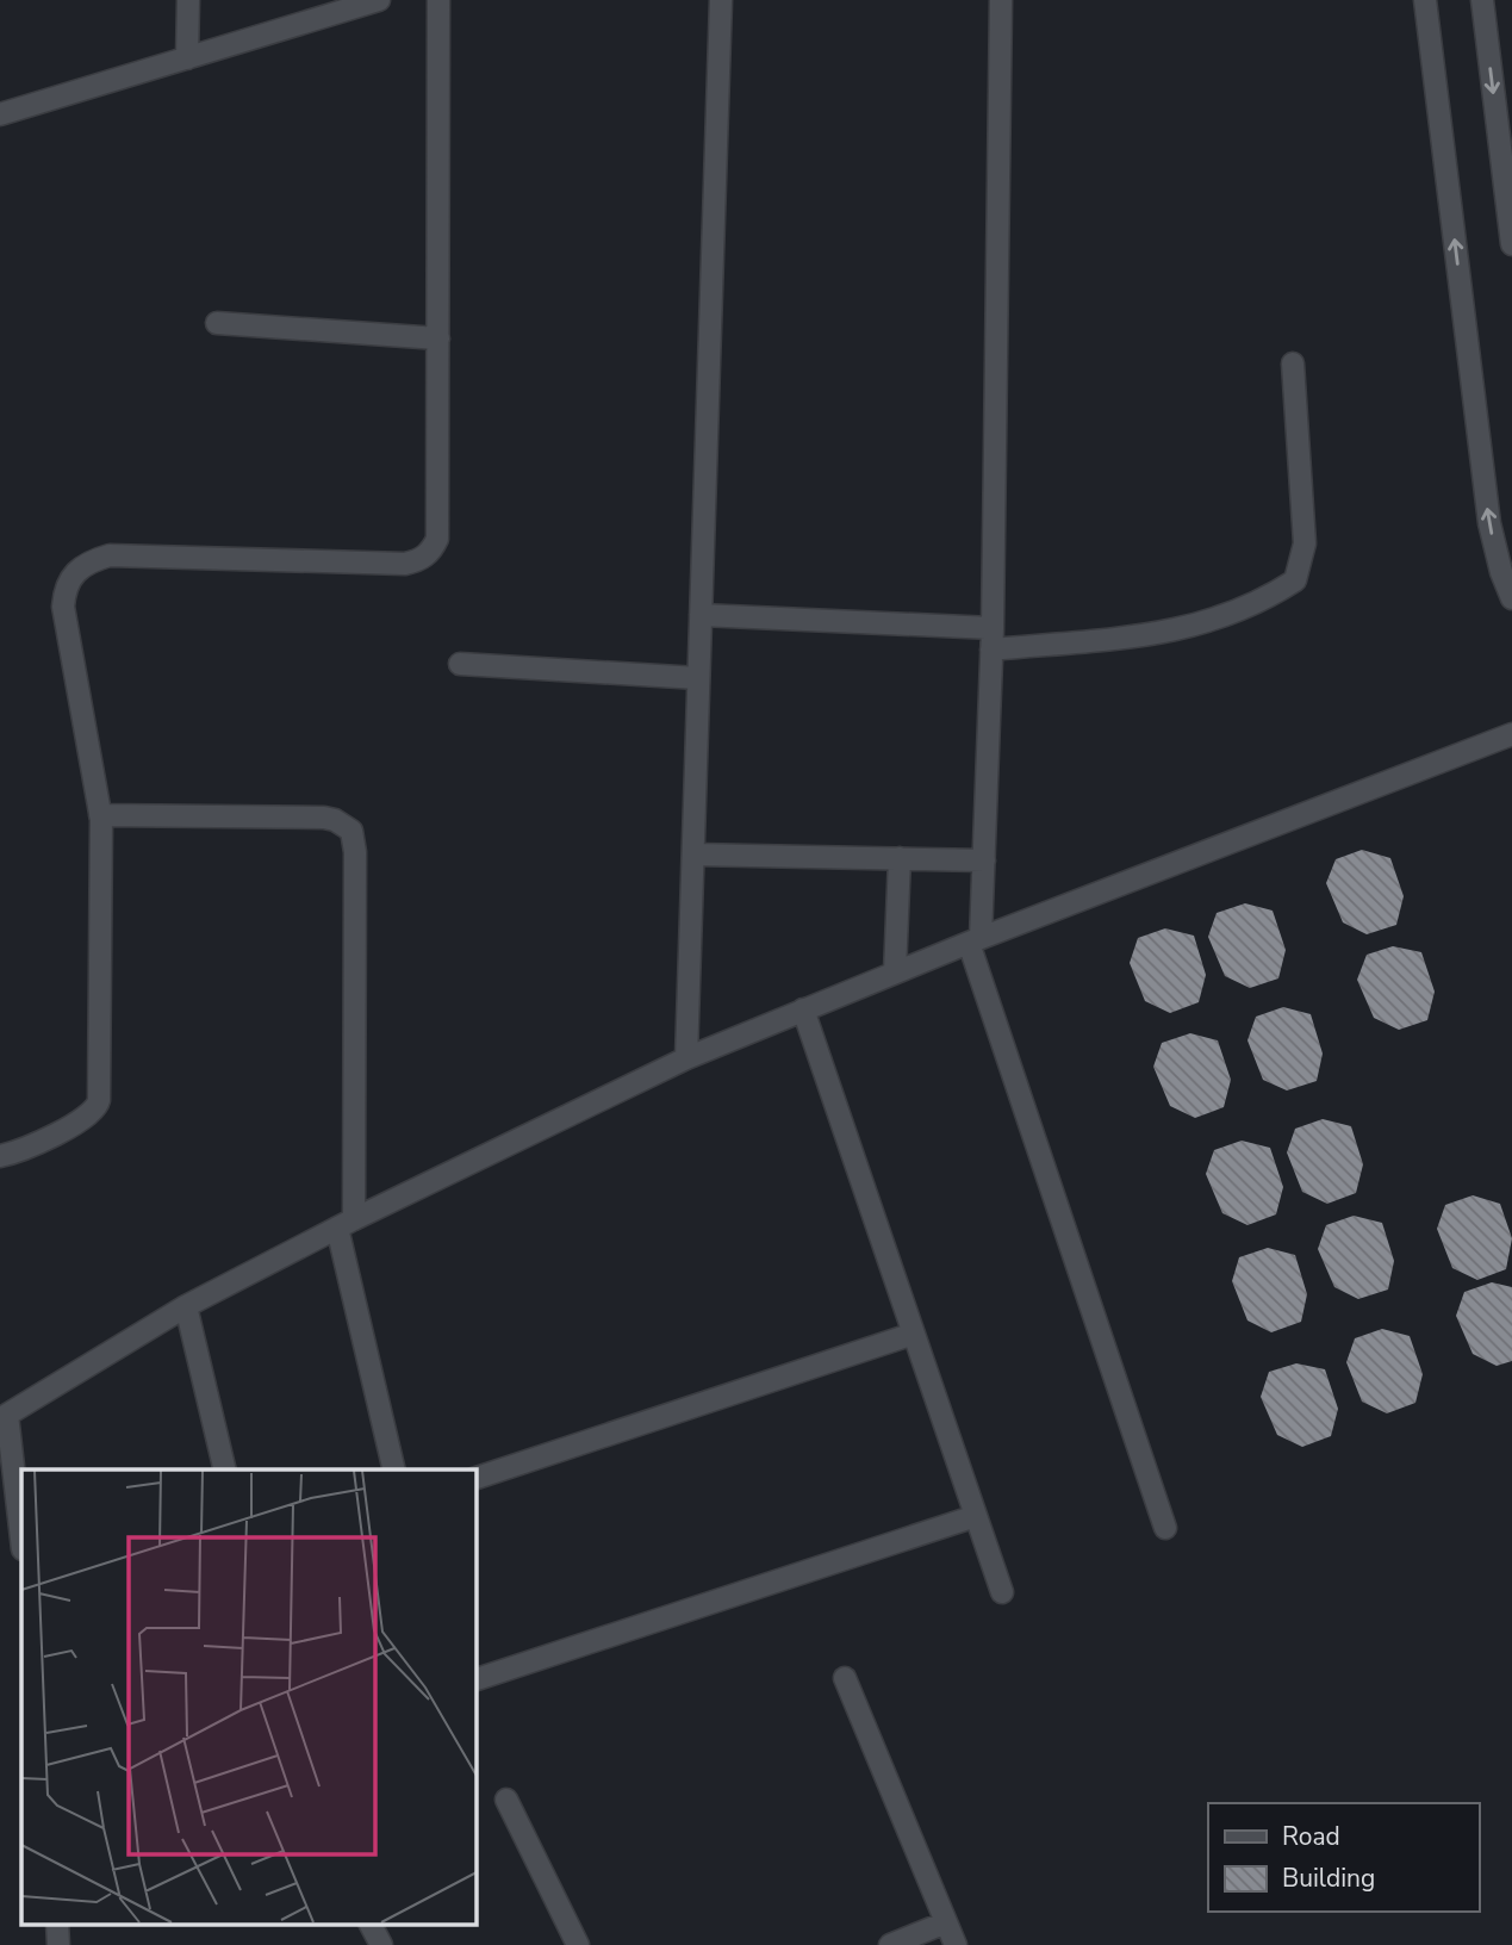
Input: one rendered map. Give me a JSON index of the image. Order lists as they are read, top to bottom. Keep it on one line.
{"legend":["Road","Building"]}
